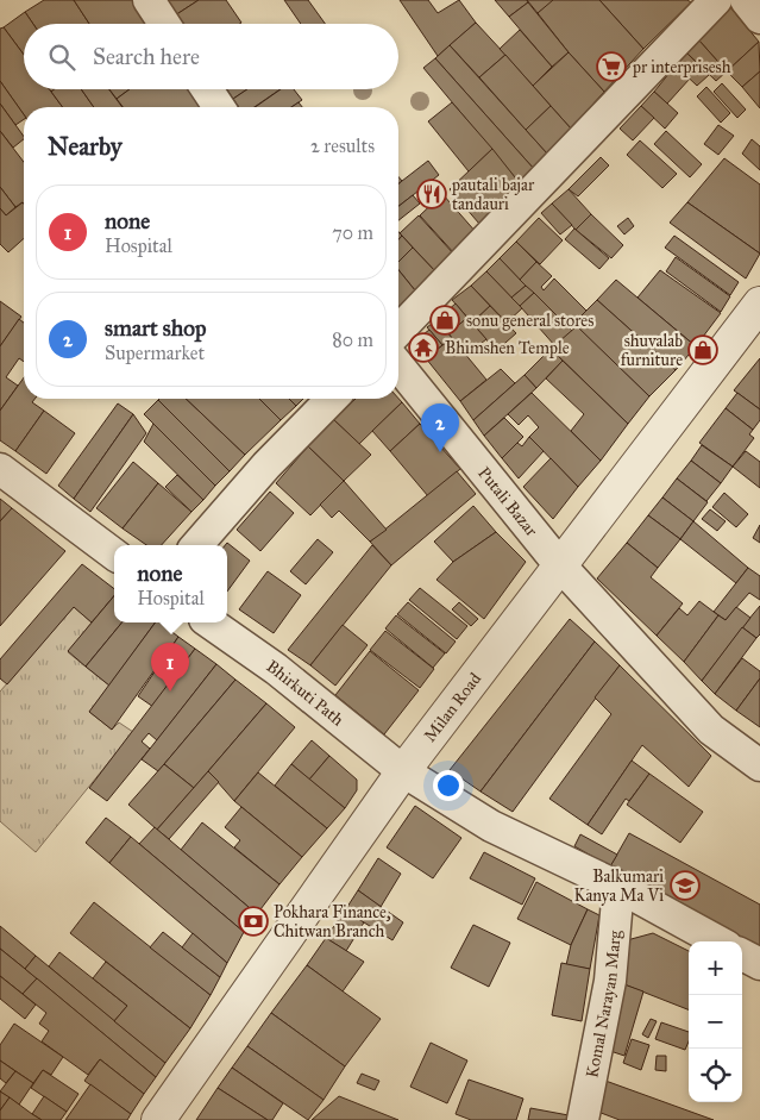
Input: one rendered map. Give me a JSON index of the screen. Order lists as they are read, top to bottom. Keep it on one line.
{"streets":{"street":["Putali Bazar","Bhirkuti Path","Milan Road","Komal Narayan Marg"]},"crossings":[["Putali Bazar","Milan Road"],["Bhirkuti Path","Milan Road"],["Bhirkuti Path","Komal Narayan Marg"]],"places":{"supermarket":["pr interprisesh"],"restaurant":["pautali bajar tandauri"],"shop":["sonu general stores","shuvalab furniture"],"temple":["Bhimshen Temple"],"school or university":["Balkumari Kanya Ma Vi"],"bank":["Pokhara Finance, Chitwan Branch"]},"page":{"search":"Search here","heading":["Nearby","2 results"],"list":[{"mark":"1","name":"none","note":"Hospital","value":"70 m"},{"mark":"2","name":"smart shop","note":"Supermarket","value":"80 m"}],"pins":["2","1"],"popup":["none","Hospital"],"map_buttons":["+","−"]}}
